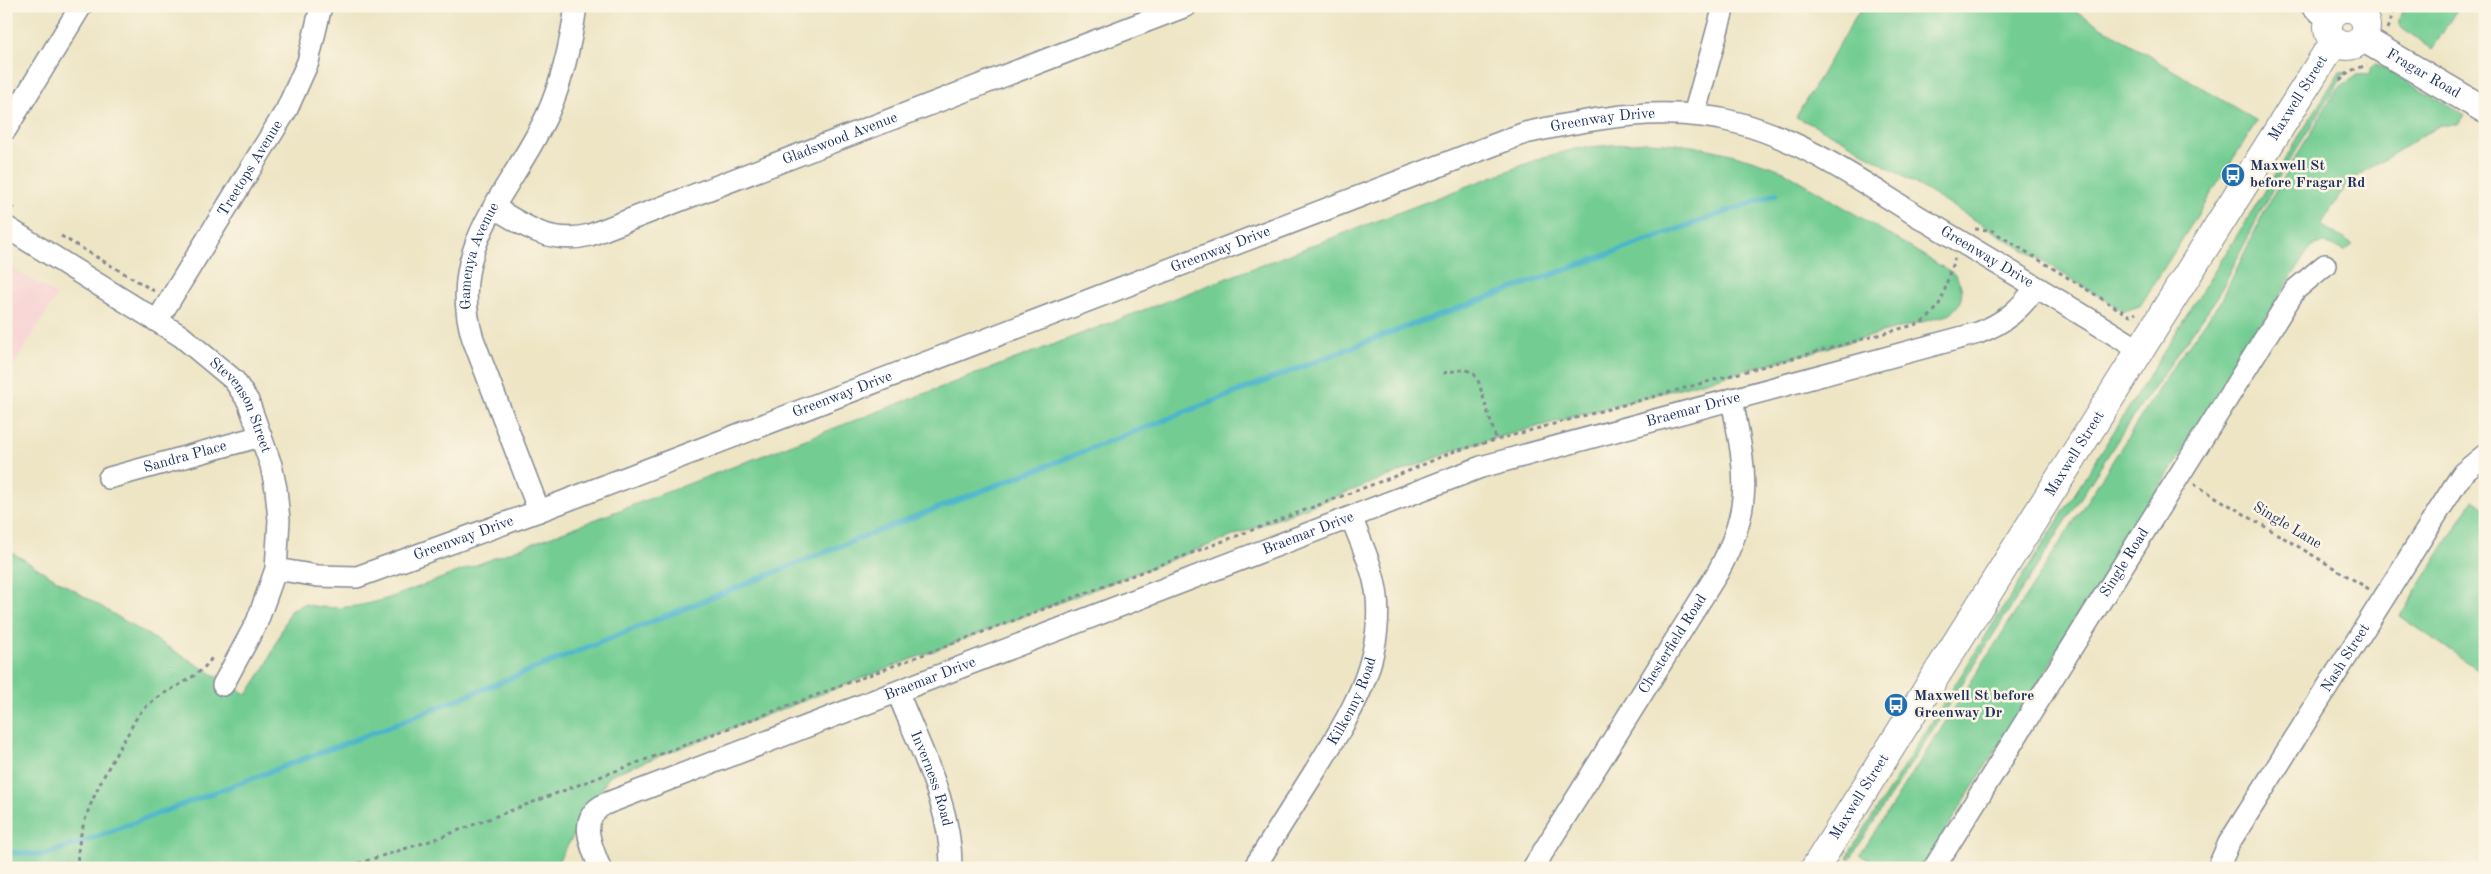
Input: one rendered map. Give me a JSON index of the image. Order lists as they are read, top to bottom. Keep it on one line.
{"streets":{"main road":["Maxwell Street"],"street":["Fragar Road","Greenway Drive","Gladswood Avenue","Treetops Avenue","Gamenya Avenue","Stevenson Street","Braemar Drive","Sandra Place","Single Road","Chesterfield Road","Nash Street","Kilkenny Road","Inverness Road"],"path":["Single Lane"]},"crossings":[["Fragar Road","Maxwell Street"],["Maxwell Street","Greenway Drive"],["Greenway Drive","Gamenya Avenue"],["Greenway Drive","Stevenson Street"],["Greenway Drive","Braemar Drive"],["Gladswood Avenue","Gamenya Avenue"],["Treetops Avenue","Stevenson Street"],["Stevenson Street","Sandra Place"],["Braemar Drive","Chesterfield Road"],["Braemar Drive","Kilkenny Road"],["Braemar Drive","Inverness Road"],["Single Lane","Single Road"],["Single Lane","Nash Street"]],"places":{"bus stop":["Maxwell St before Fragar Rd","Maxwell St before Greenway Dr"]}}
